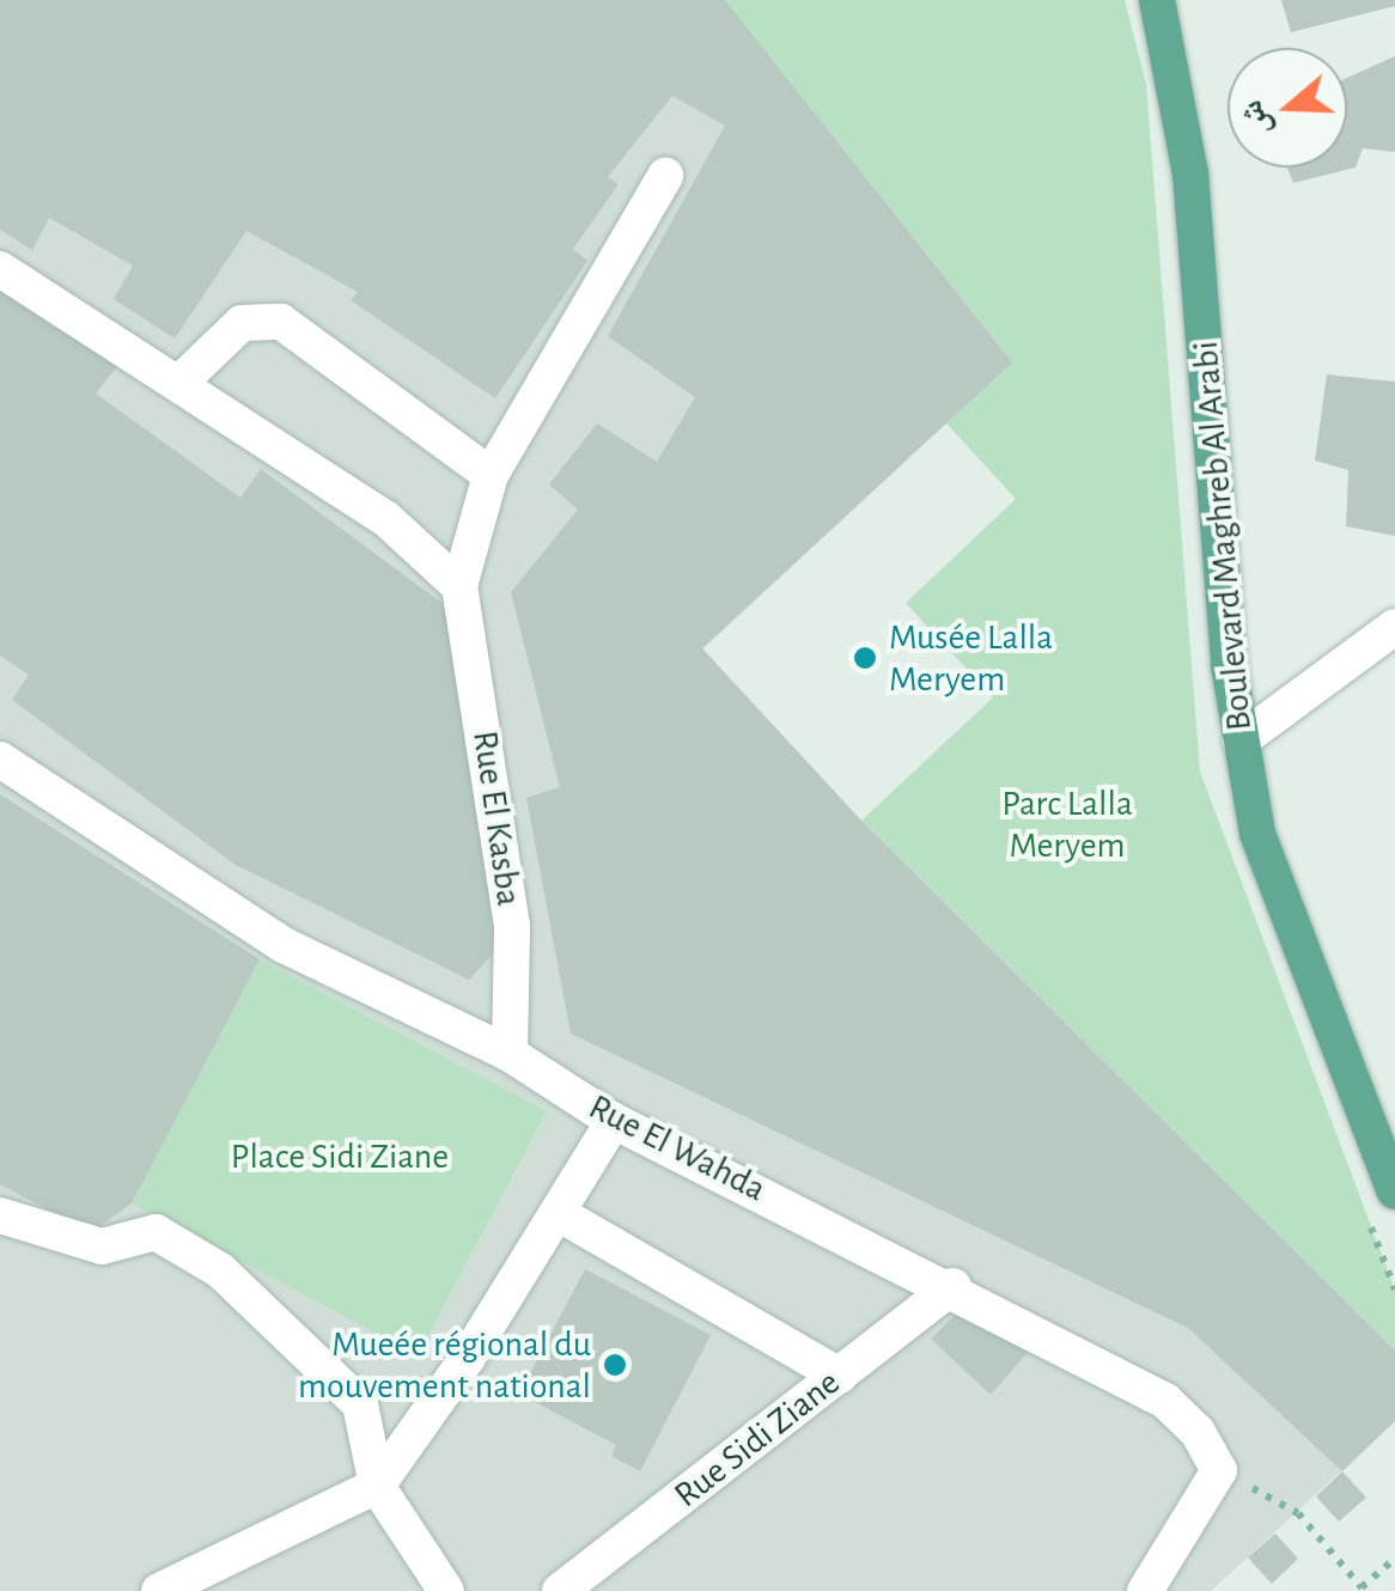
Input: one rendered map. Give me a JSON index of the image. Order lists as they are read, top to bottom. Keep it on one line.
{"streets":{"main road":["Boulevard Maghreb Al Arabi"],"street":["Rue El Kasba","Rue El Wahda","Rue Sidi Ziane"]},"crossings":[["Rue El Kasba","Rue El Wahda"],["Rue El Wahda","Rue Sidi Ziane"]],"parks":["Parc Lalla Meryem","Place Sidi Ziane"],"places":["Musée Lalla Meryem","Mueée régional du mouvement national"],"north":"left"}
